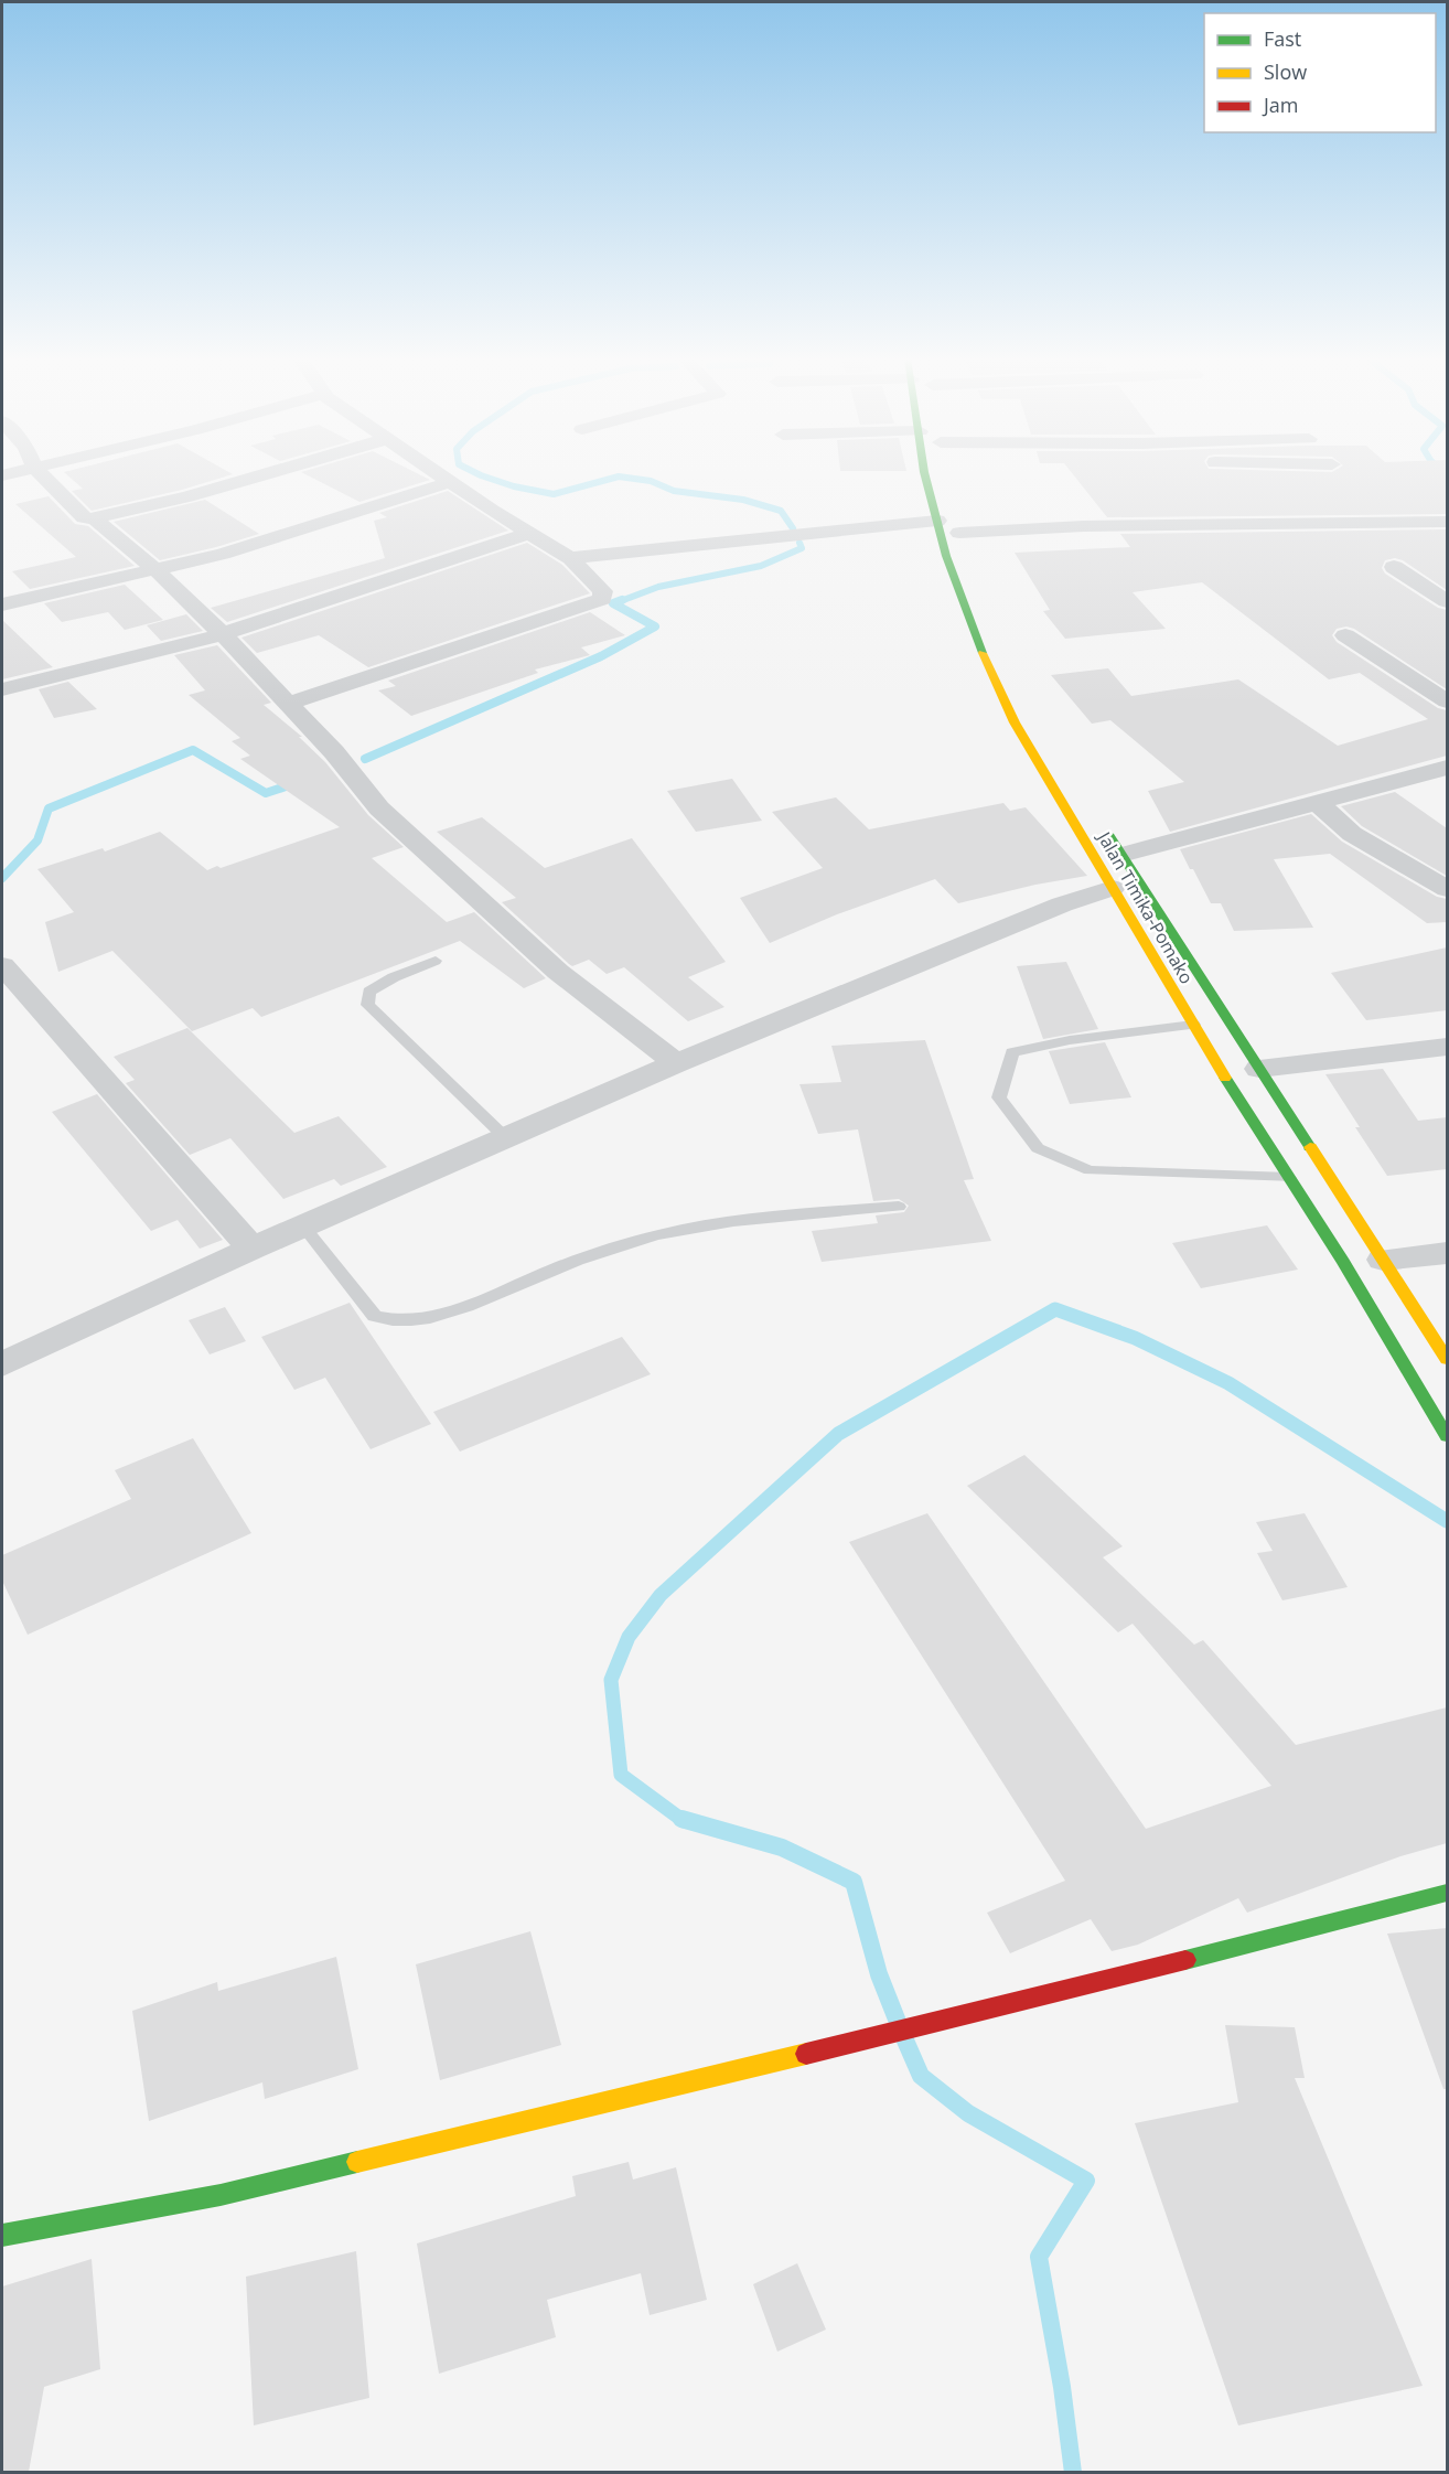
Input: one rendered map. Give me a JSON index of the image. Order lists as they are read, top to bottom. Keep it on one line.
{"streets":{"main road":["Jalan Timika-Pomako"]},"legend":["Fast","Slow","Jam"]}
